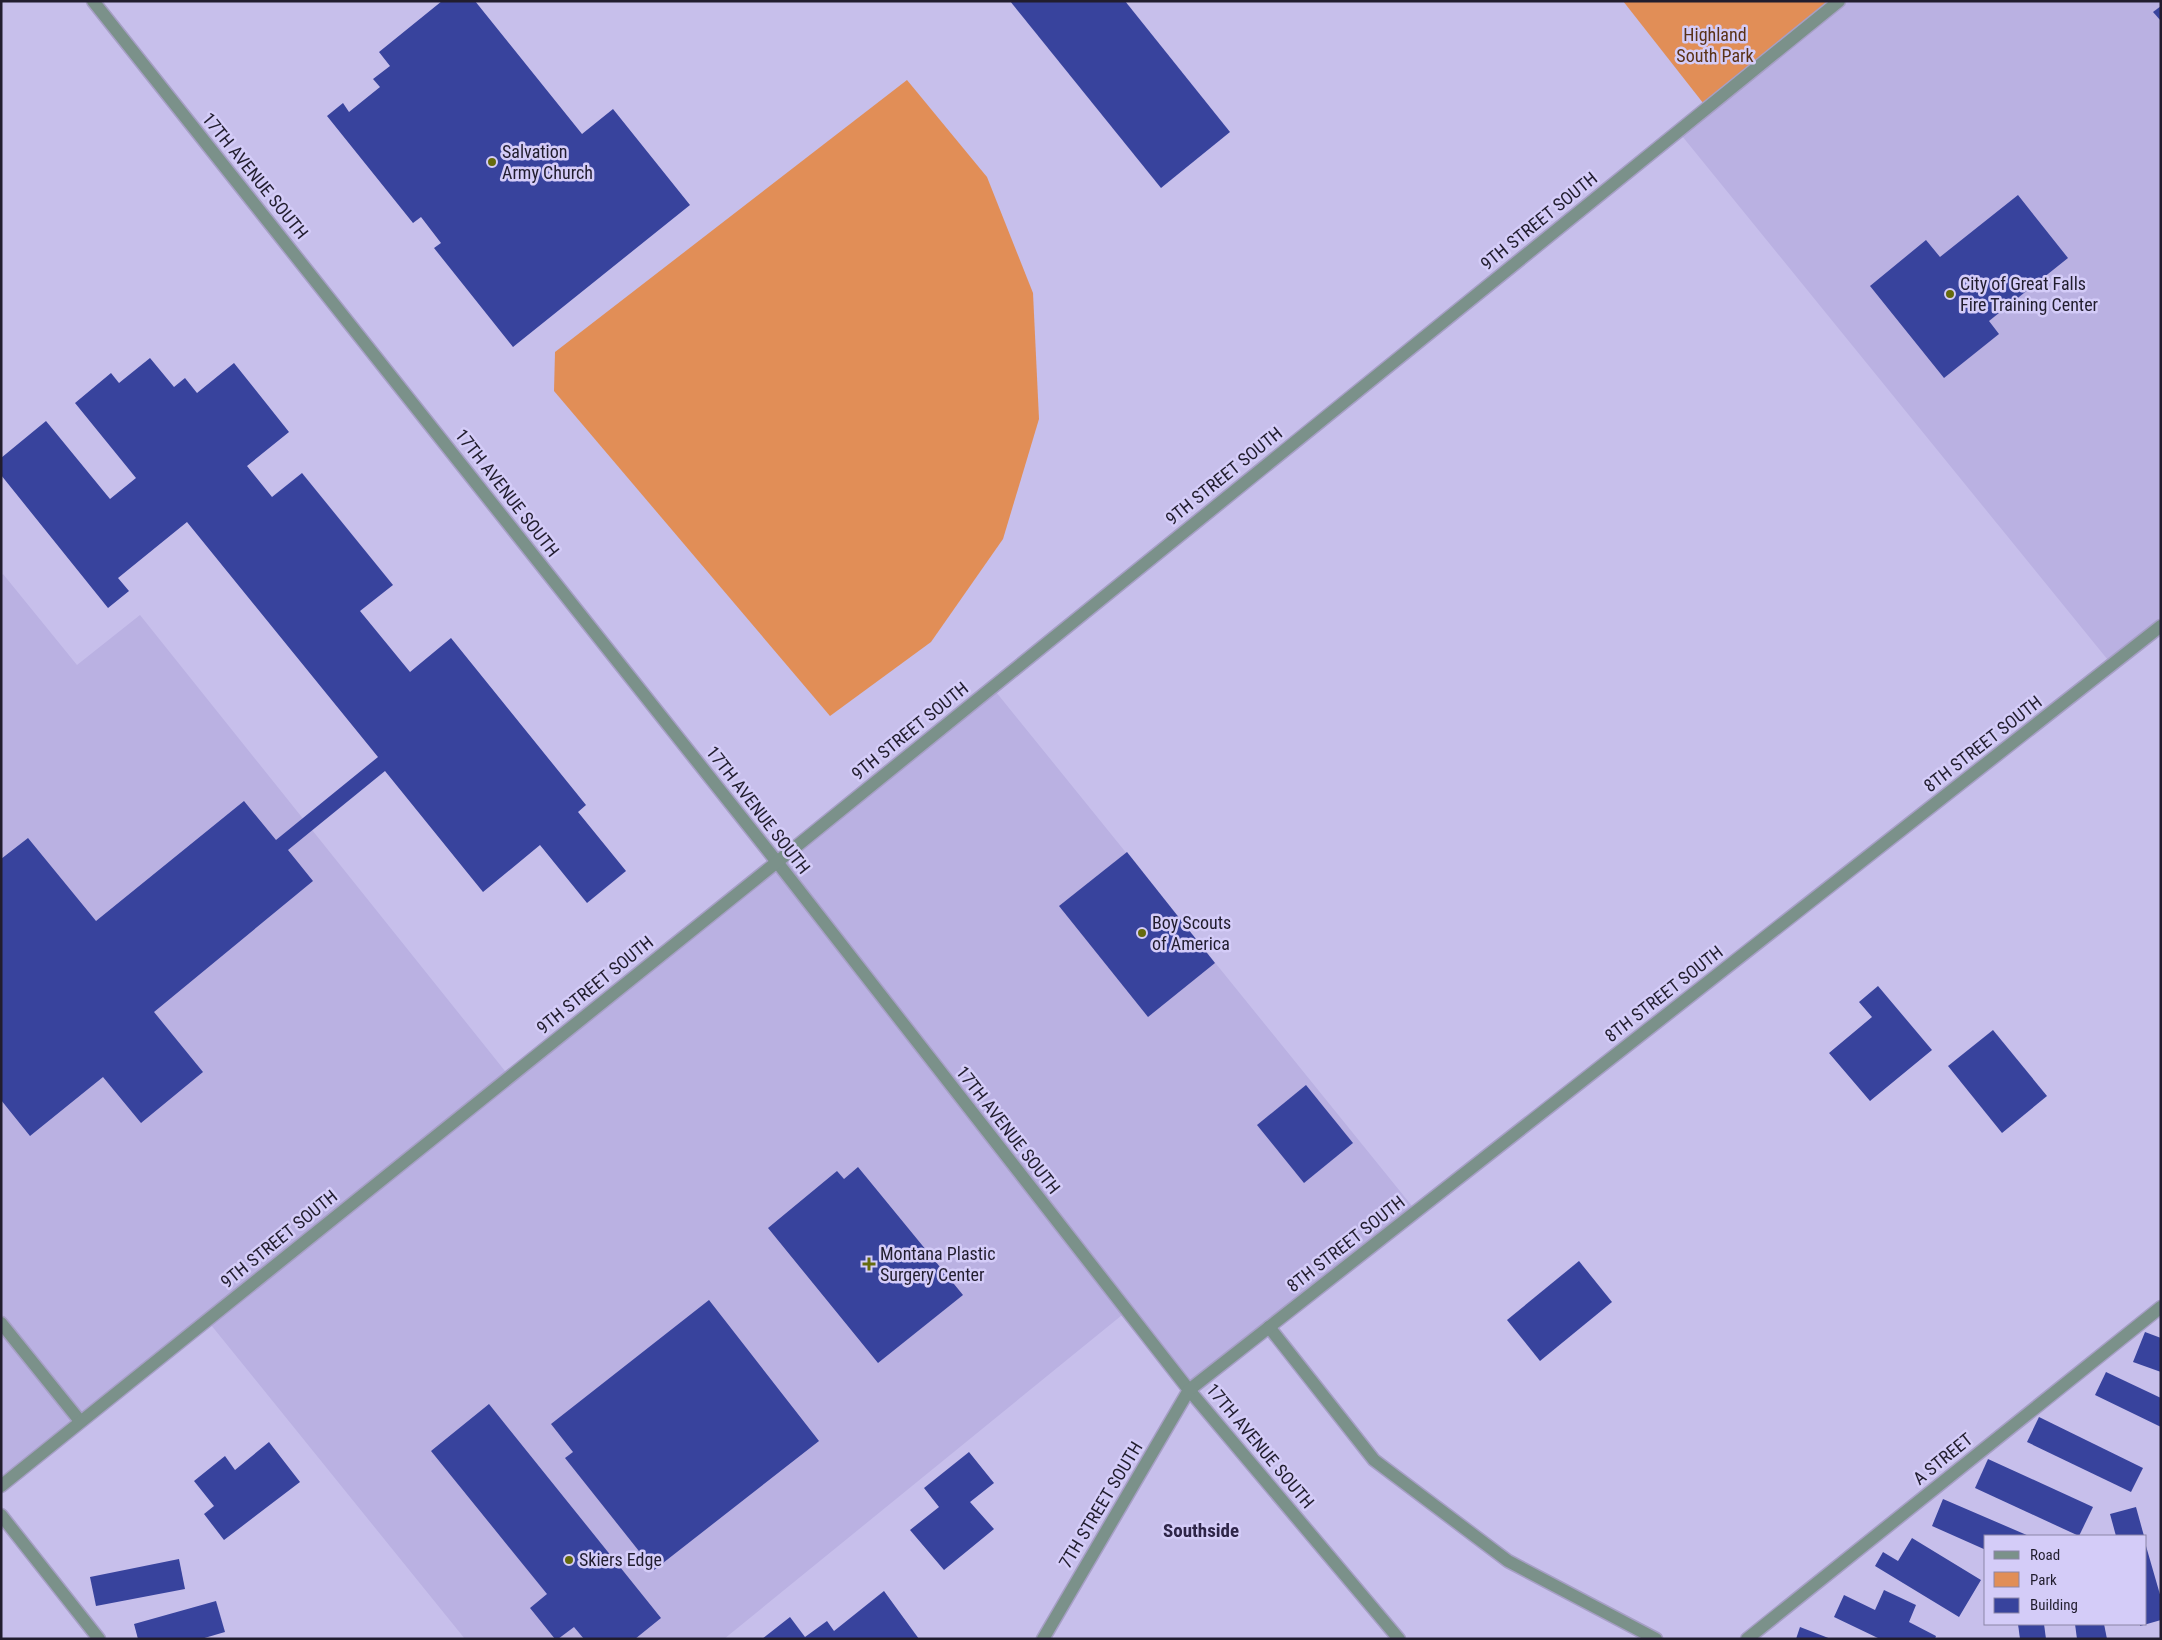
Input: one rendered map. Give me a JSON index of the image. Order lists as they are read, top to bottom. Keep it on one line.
{"streets":{"street":["17TH AVENUE SOUTH","9TH STREET SOUTH","8TH STREET SOUTH","A STREET","7TH STREET SOUTH"]},"crossings":[["17TH AVENUE SOUTH","9TH STREET SOUTH"],["17TH AVENUE SOUTH","8TH STREET SOUTH"],["17TH AVENUE SOUTH","7TH STREET SOUTH"],["8TH STREET SOUTH","7TH STREET SOUTH"]],"districts":["Southside"],"parks":["Highland South Park"],"places":{"other":["Salvation Army Church","City of Great Falls Fire Training Center","Boy Scouts of America","Skiers Edge"],"health":["Montana Plastic Surgery Center"]},"legend":["Road","Park","Building"]}
